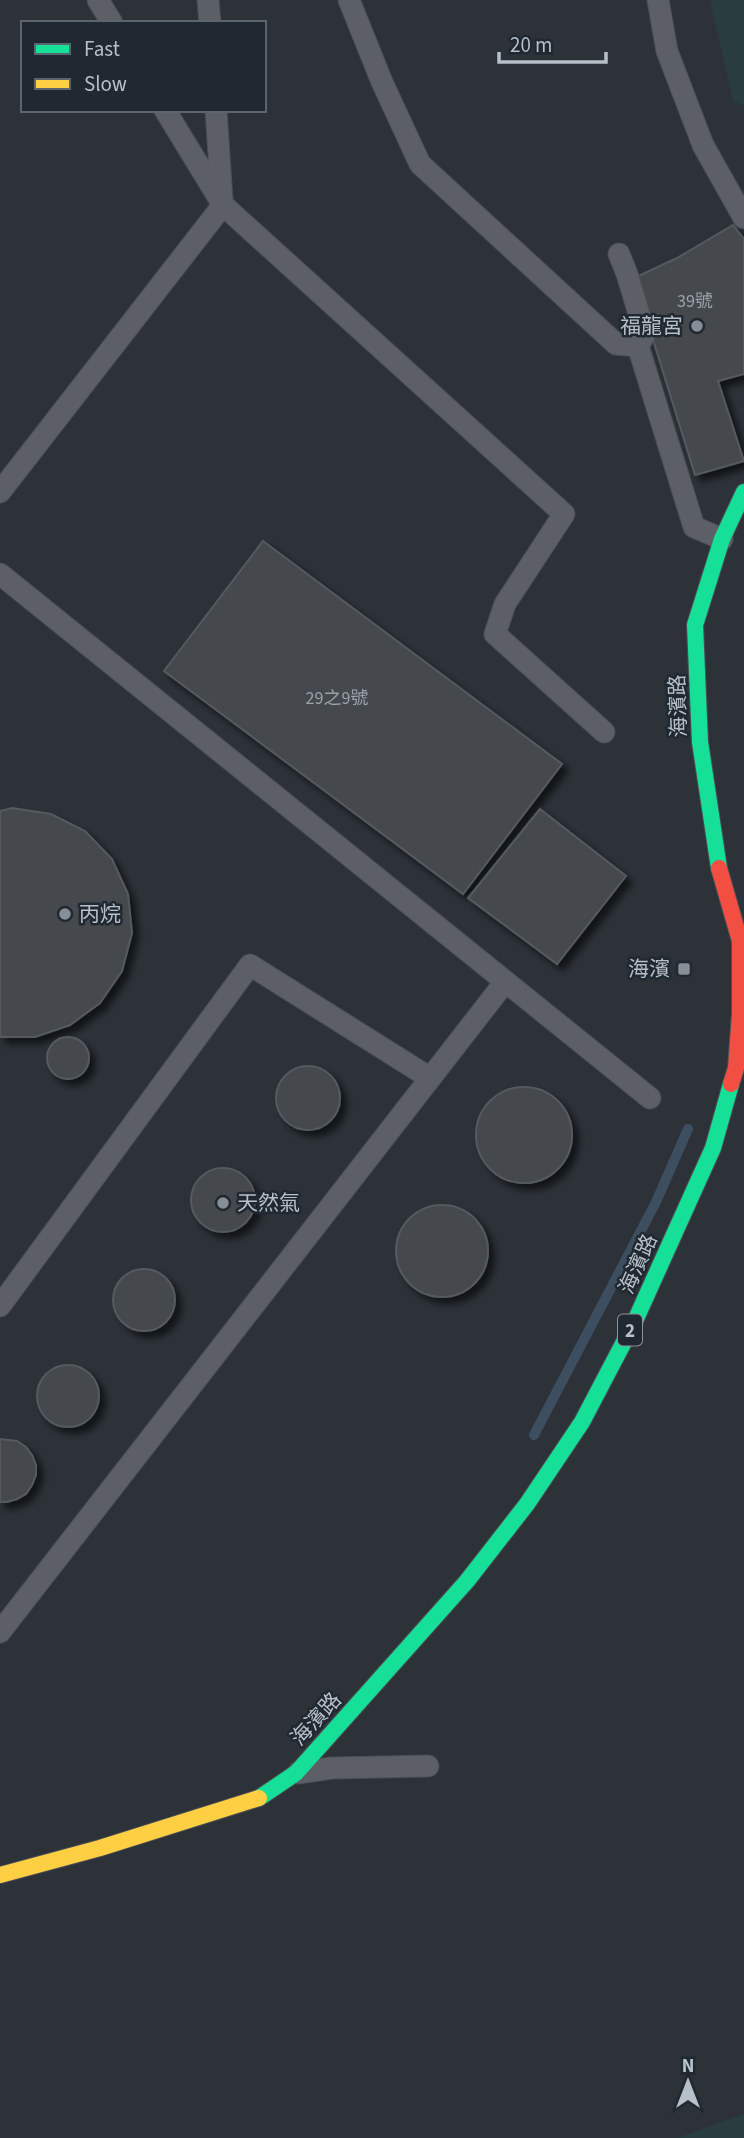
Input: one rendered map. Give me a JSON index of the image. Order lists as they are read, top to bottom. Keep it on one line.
{"streets":{"main road":["海濱路","2"]},"places":{"other":["福龍宮","丙烷","天然氣"],"transit":["海濱"]},"house_numbers":["39號","29之9號"],"legend":["Fast","Slow"],"scale_bar":"20 m","north":"top"}
